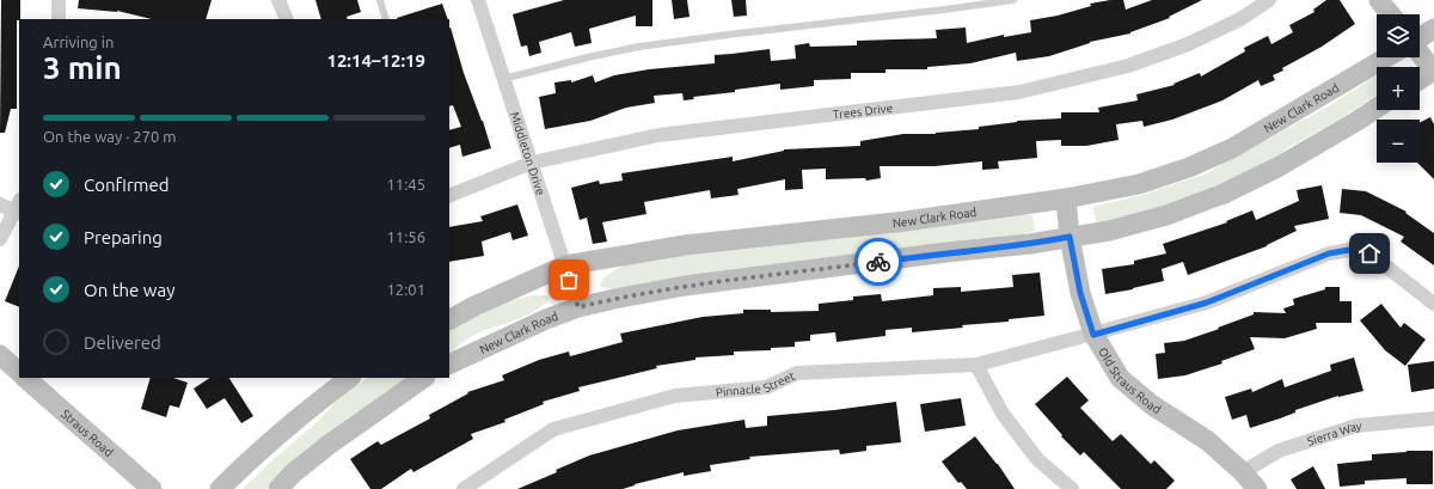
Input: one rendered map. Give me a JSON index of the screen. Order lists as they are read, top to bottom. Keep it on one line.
{"streets":{"main road":["New Clark Road","Old Straus Road","Straus Road"],"street":["Trees Drive","Middleton Drive","Pinnacle Street","Sierra Way"]},"crossings":[["New Clark Road","Middleton Drive"],["New Clark Road","Old Straus Road"],["Trees Drive","Middleton Drive"],["Old Straus Road","Pinnacle Street"],["Old Straus Road","Sierra Way"]],"page":{"map_buttons":["+","−"],"heading":["3 min","Arriving in","12:14–12:19"],"bar":"On the way · 270 m","list":[["Confirmed","11:45"],["Preparing","11:56"],["On the way","12:01"],"Delivered"]}}
